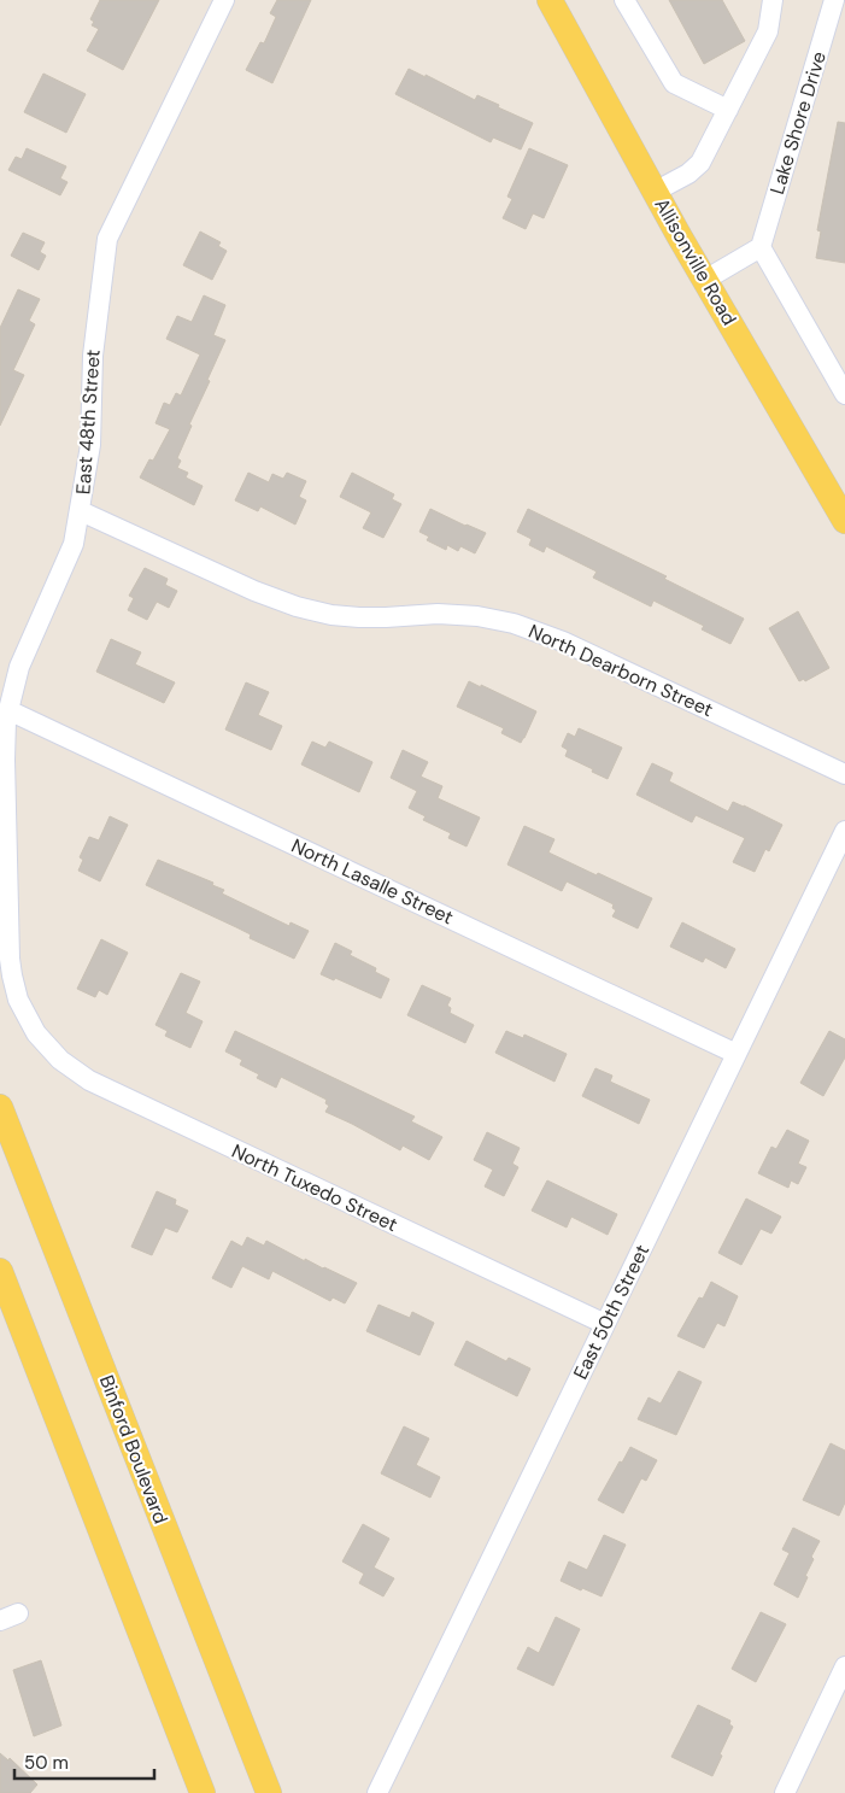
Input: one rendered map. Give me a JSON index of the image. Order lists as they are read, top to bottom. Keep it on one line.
{"streets":{"main road":["Allisonville Road","Binford Boulevard"],"street":["Lake Shore Drive","East 48th Street","North Dearborn Street","North Lasalle Street","North Tuxedo Street","East 50th Street"]},"crossings":[["East 48th Street","North Dearborn Street"],["East 48th Street","North Lasalle Street"],["East 48th Street","North Tuxedo Street"],["North Lasalle Street","East 50th Street"],["North Tuxedo Street","East 50th Street"]],"scale_bar":"50 m"}
